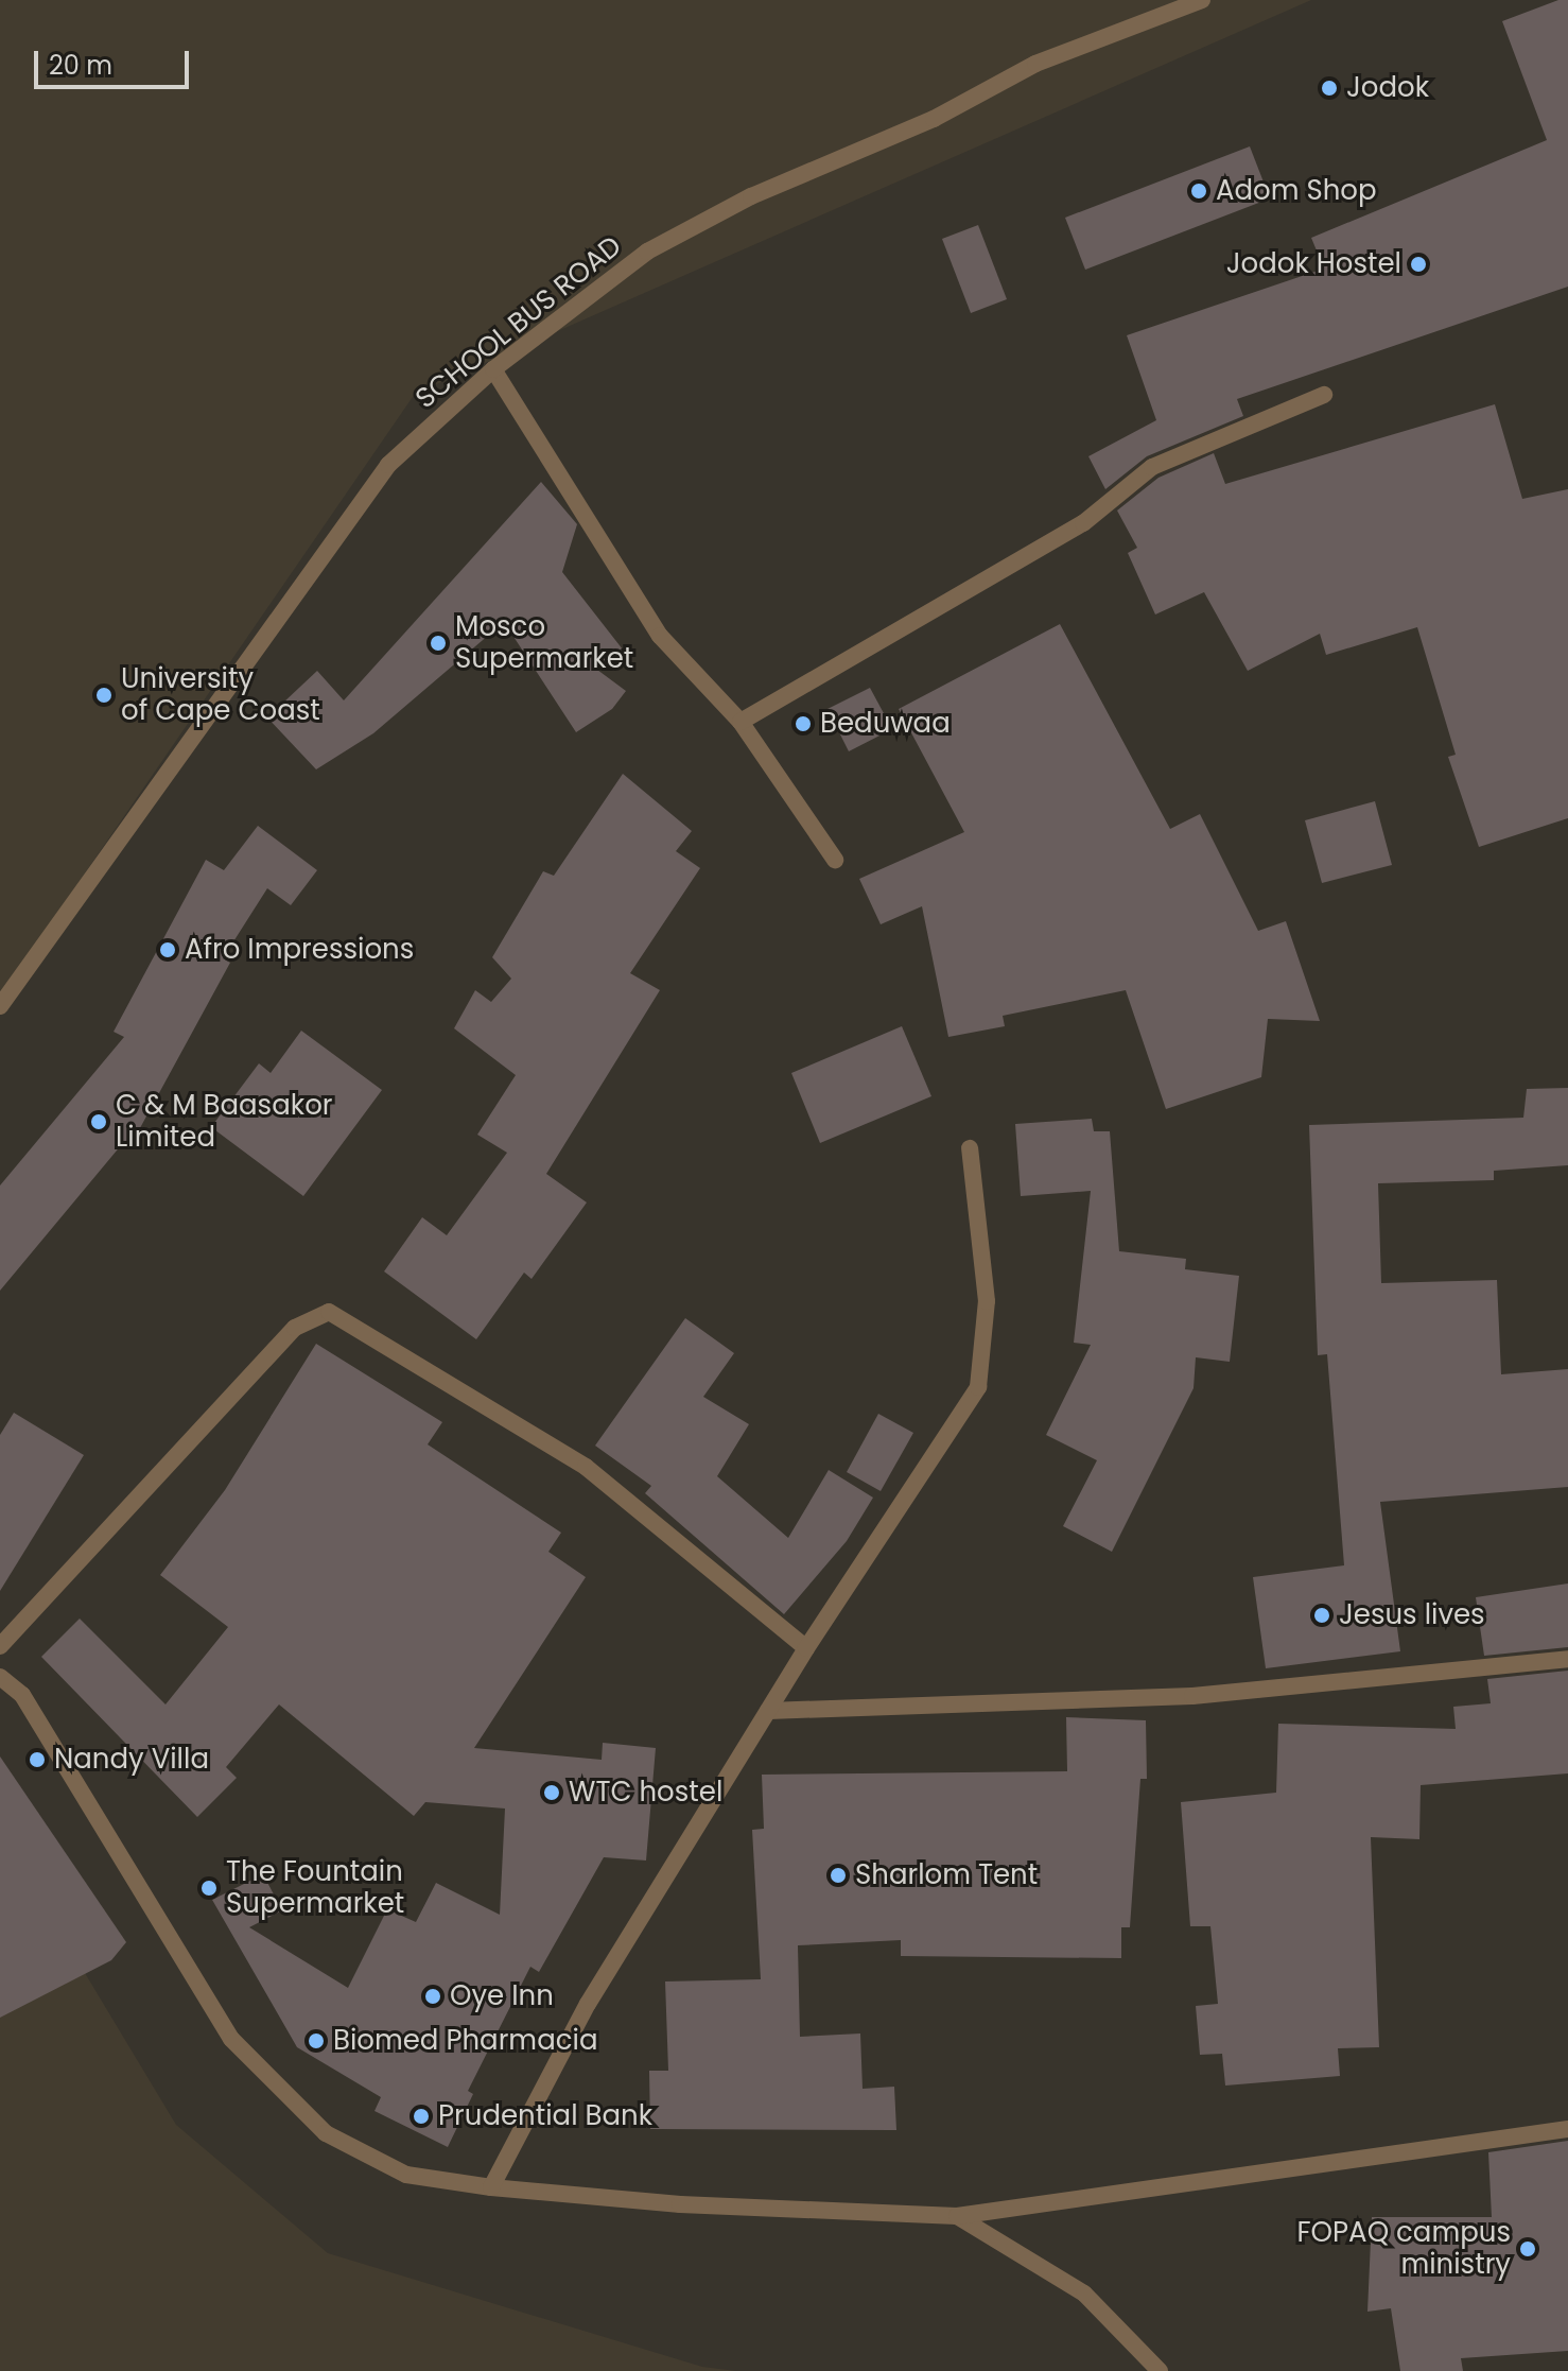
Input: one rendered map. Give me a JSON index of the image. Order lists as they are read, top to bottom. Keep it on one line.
{"streets":{"street":["SCHOOL BUS ROAD"]},"places":["Jodok","Adom Shop","Jodok Hostel","Mosco Supermarket","University of Cape Coast","Beduwaa","Afro Impressions","C & M Baasakor Limited","Jesus lives","Nandy Villa","WTC hostel","Sharlom Tent","The Fountain Supermarket","Oye Inn","Biomed Pharmacia","Prudential Bank","FOPAQ campus ministry"],"scale_bar":"20 m"}
